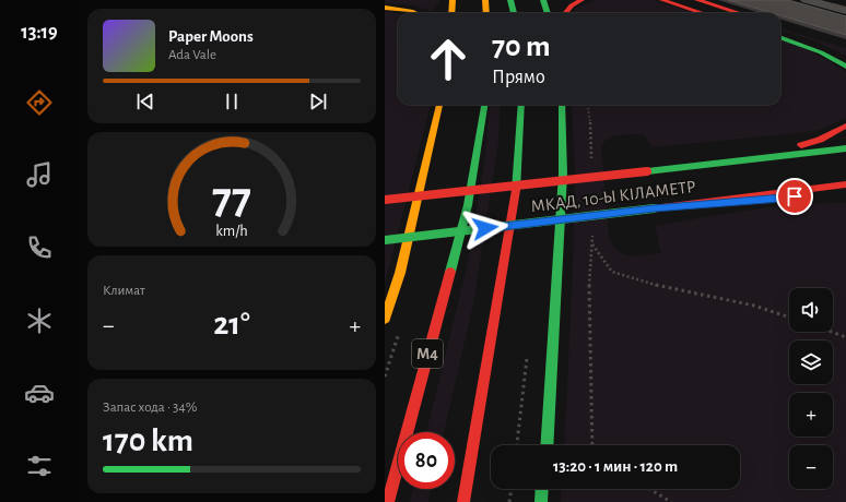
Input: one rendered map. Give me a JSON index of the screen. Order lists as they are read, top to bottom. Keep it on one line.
{"streets":{"main road":["МКАД, 10-Ы КІЛАМЕТР","М4"]},"page":{"tabs":"13:19","turn":["70 m","Прямо"],"song":["Paper Moons","Ada Vale"],"tile":["Климат",["Запас хода · 34%","170 km"]],"map_buttons":["+","−"],"heat":["−","21°","+"],"limit":"80","trip":"13:20 · 1 мин · 120 m","gauge":["77","km/h"]}}
